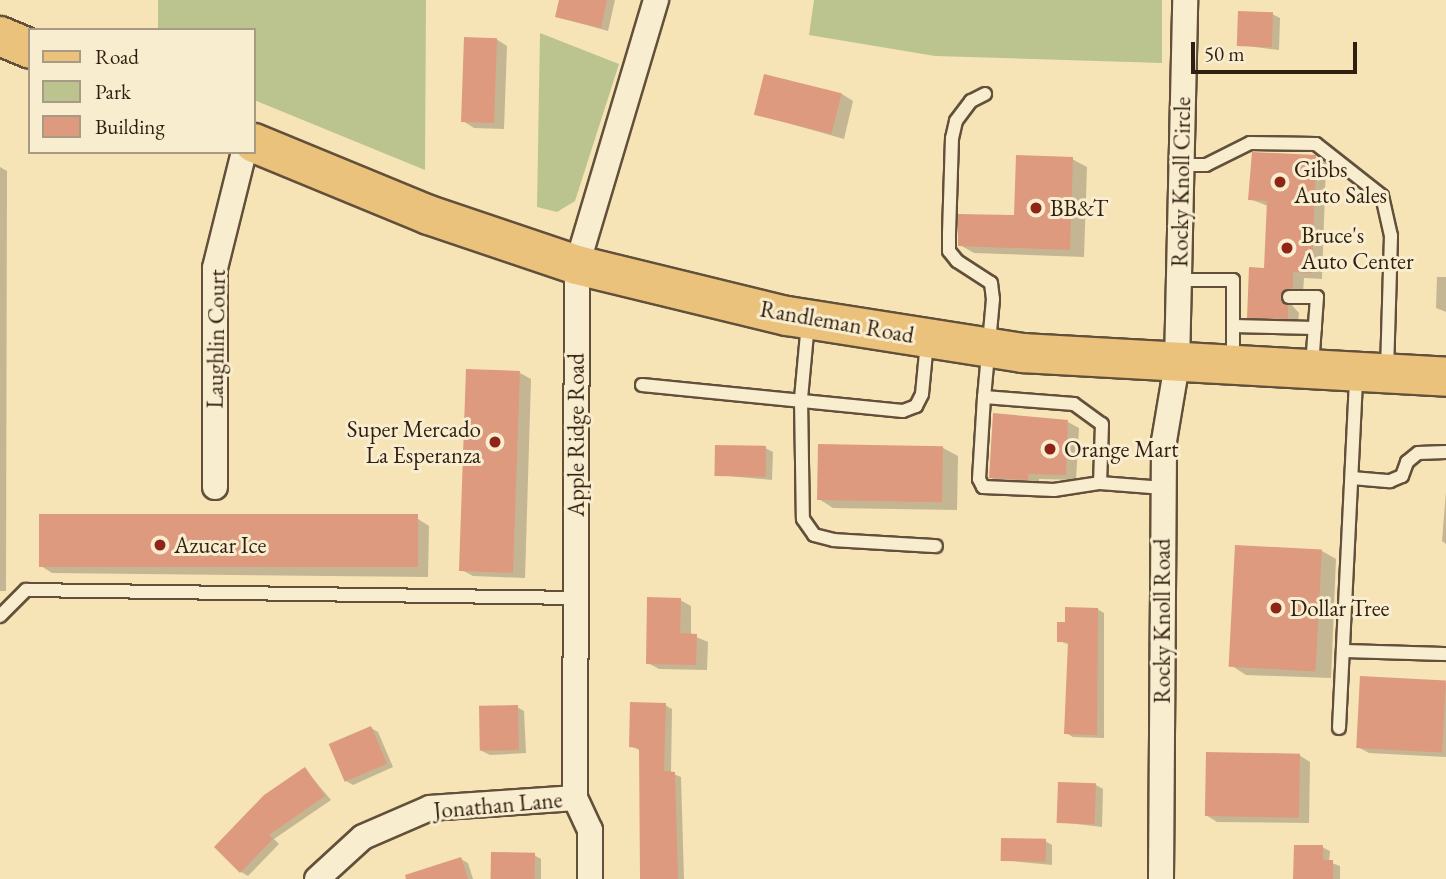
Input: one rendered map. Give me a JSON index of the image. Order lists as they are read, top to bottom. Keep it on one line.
{"streets":{"main road":["Randleman Road"],"street":["Rocky Knoll Circle","Laughlin Court","Apple Ridge Road","Rocky Knoll Road","Jonathan Lane"]},"crossings":[["Rocky Knoll Circle","Randleman Road"],["Rocky Knoll Circle","Rocky Knoll Road"],["Randleman Road","Apple Ridge Road"],["Randleman Road","Rocky Knoll Road"],["Apple Ridge Road","Jonathan Lane"]],"places":["Gibbs Auto Sales","BB&T","Bruce's Auto Center","Super Mercado La Esperanza","Orange Mart","Azucar Ice","Dollar Tree"],"legend":["Road","Park","Building"],"scale_bar":"50 m"}
